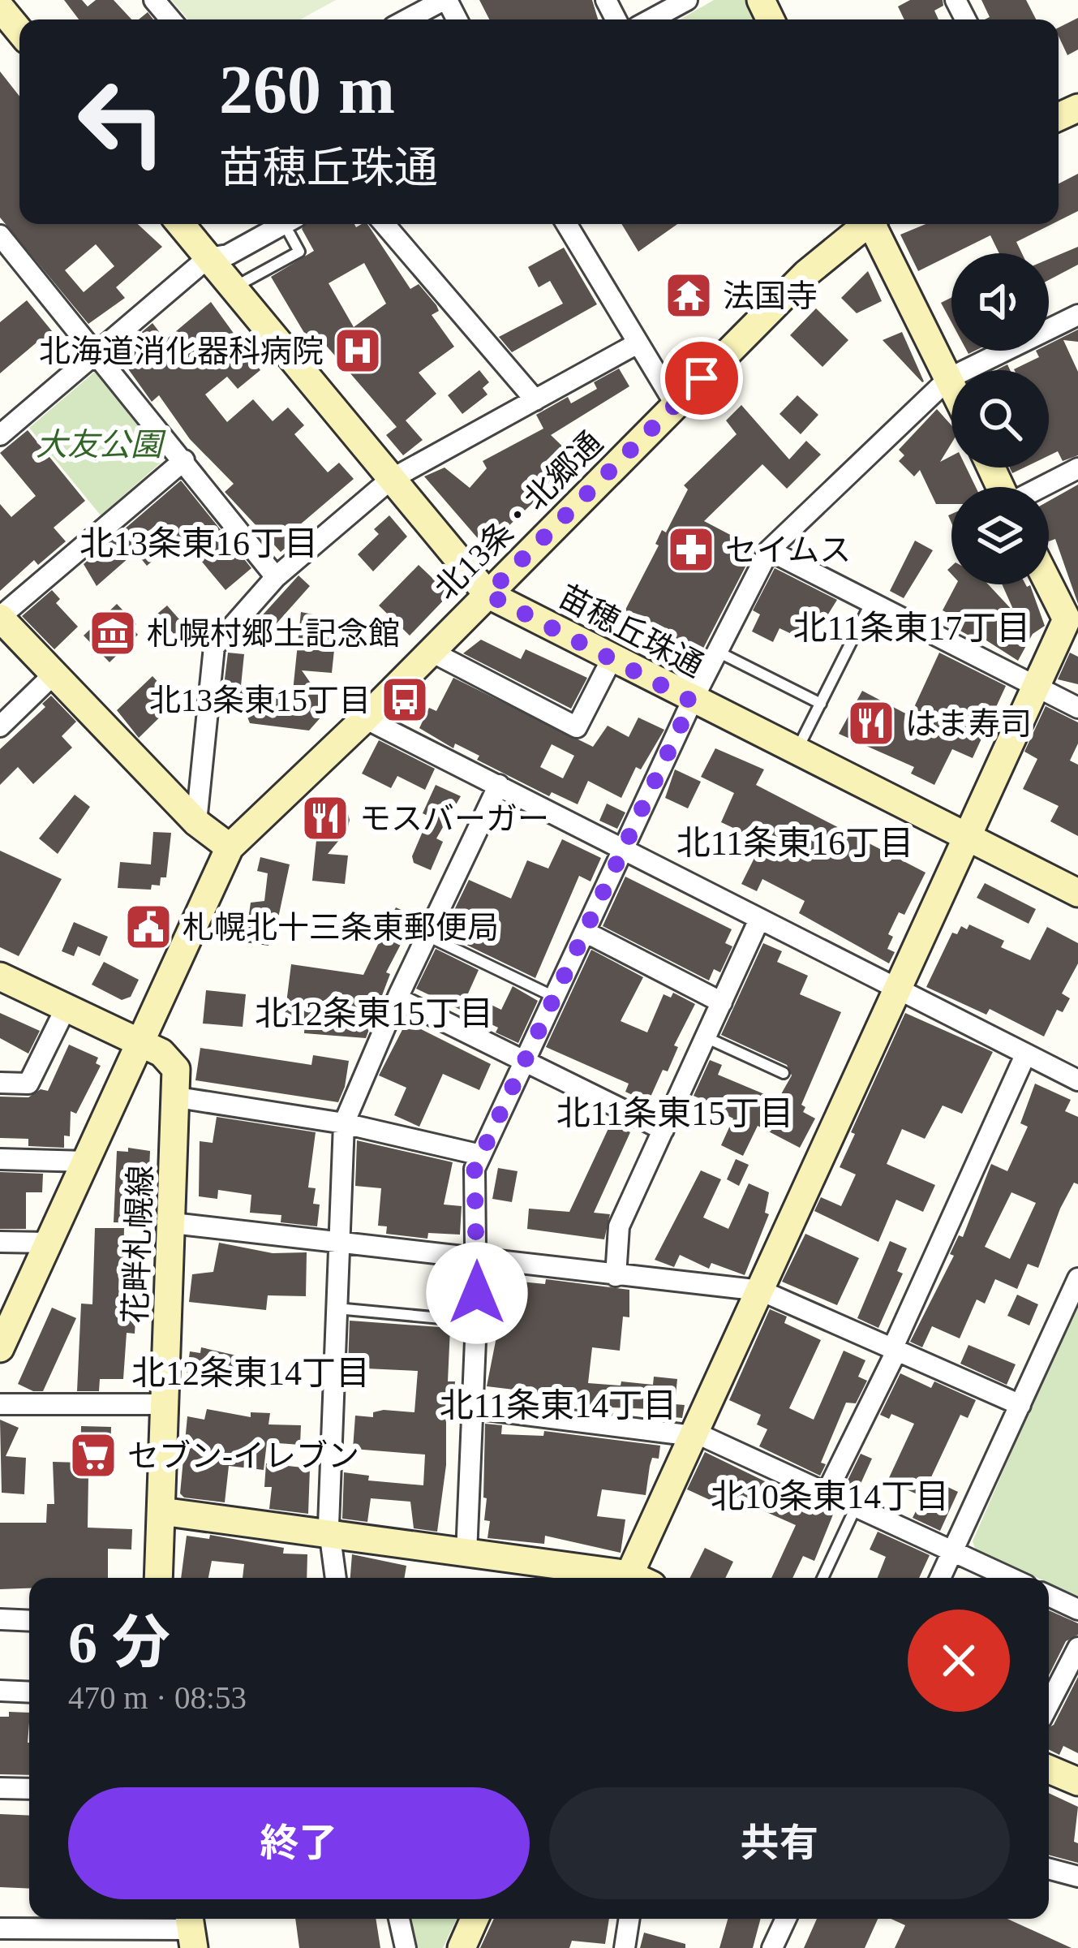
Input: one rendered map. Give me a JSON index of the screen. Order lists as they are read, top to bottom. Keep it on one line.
{"streets":{"street":["北13条・北郷通","苗穂丘珠通","花畔札幌線"]},"crossings":[["北13条・北郷通","苗穂丘珠通"],["北13条・北郷通","花畔札幌線"]],"districts":["北13条東16丁目","北11条東17丁目","北11条東16丁目","北12条東15丁目","北11条東15丁目","北12条東14丁目","北11条東14丁目","北10条東14丁目"],"parks":["大友公園"],"places":{"temple":["法国寺"],"hospital":["北海道消化器科病院"],"pharmacy":["セイムス"],"museum":["札幌村郷土記念館"],"bus stop":["北13条東15丁目"],"restaurant":["はま寿司","モスバーガー"],"public building":["札幌北十三条東郵便局"],"supermarket":["セブン-イレブン"]},"page":{"turn":["260 m","苗穂丘珠通"],"heading":["6 分","470 m · 08:53"],"buttons":["終了","共有"]}}
